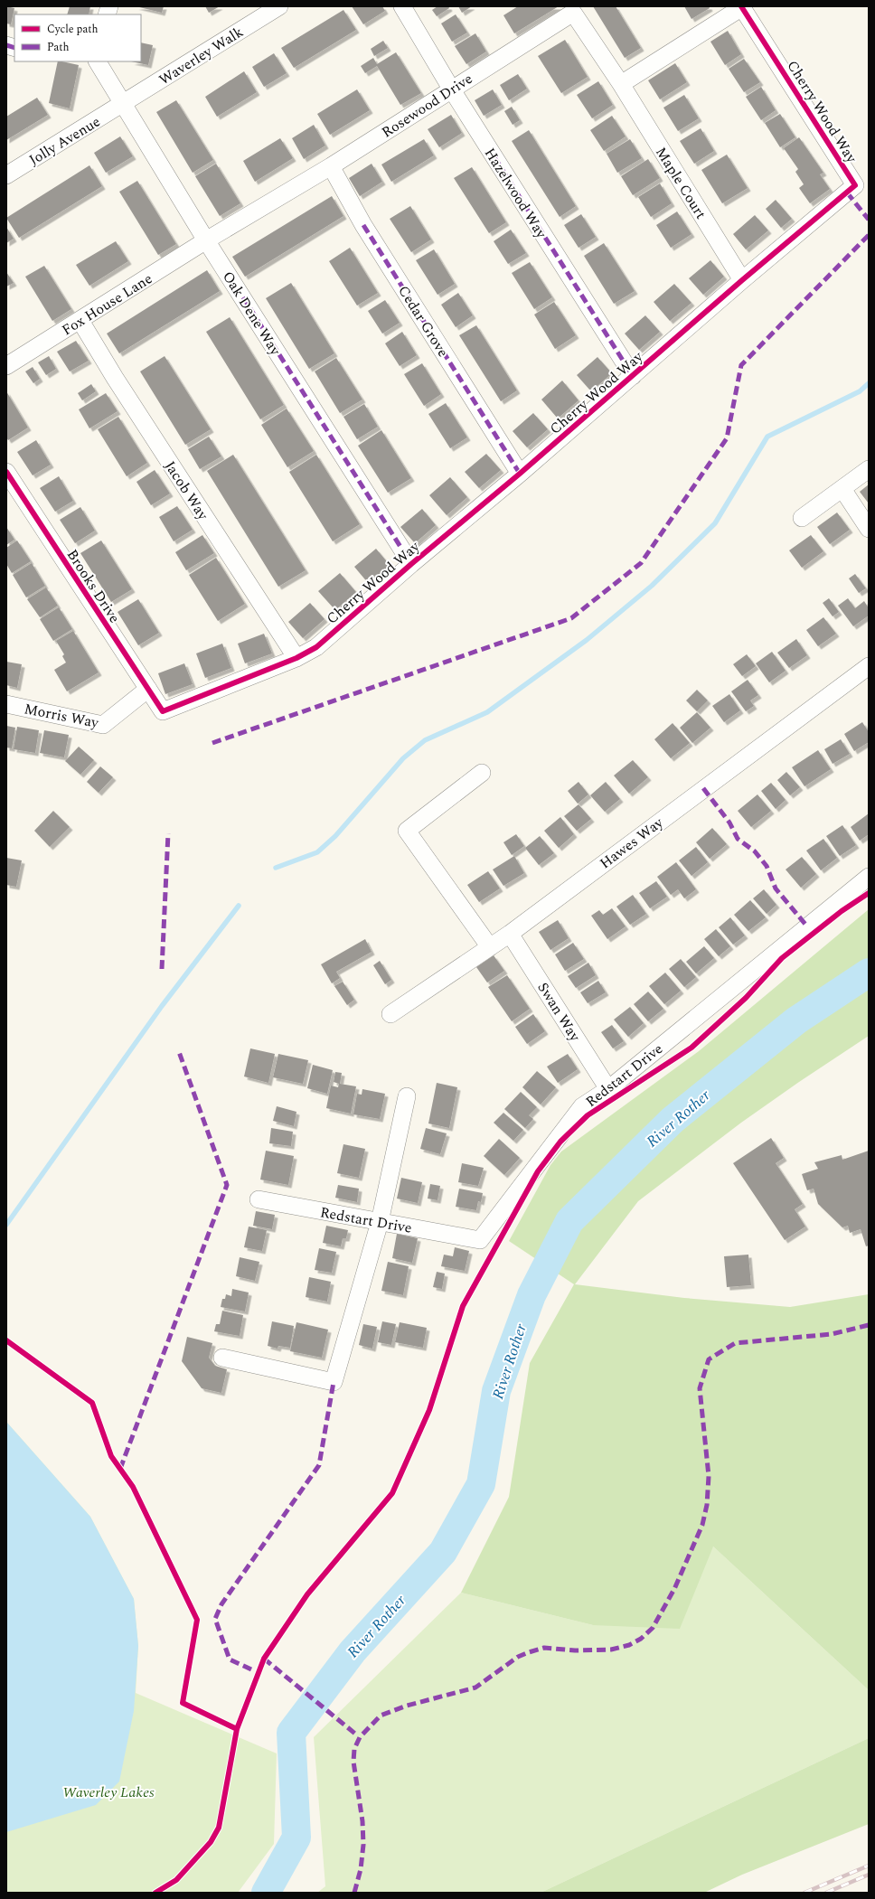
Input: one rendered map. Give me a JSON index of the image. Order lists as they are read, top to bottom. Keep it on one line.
{"streets":{"street":["Waverley Walk","Rosewood Drive","Cherry Wood Way","Jolly Avenue","Maple Court","Hazelwood Way","Fox House Lane","Oak Dene Way","Cedar Grove","Jacob Way","Brooks Drive","Morris Way","Hawes Way","Swan Way","Redstart Drive"]},"crossings":[["Waverley Walk","Jolly Avenue"],["Waverley Walk","Oak Dene Way"],["Rosewood Drive","Maple Court"],["Rosewood Drive","Hazelwood Way"],["Rosewood Drive","Fox House Lane"],["Rosewood Drive","Oak Dene Way"],["Rosewood Drive","Cedar Grove"],["Cherry Wood Way","Maple Court"],["Cherry Wood Way","Hazelwood Way"],["Cherry Wood Way","Oak Dene Way"],["Cherry Wood Way","Cedar Grove"],["Cherry Wood Way","Jacob Way"],["Cherry Wood Way","Brooks Drive"],["Jolly Avenue","Oak Dene Way"],["Fox House Lane","Oak Dene Way"],["Fox House Lane","Jacob Way"],["Brooks Drive","Morris Way"],["Hawes Way","Swan Way"],["Swan Way","Redstart Drive"]],"water":["River Rother"],"parks":["Waverley Lakes"],"legend":["Cycle path","Path"]}
